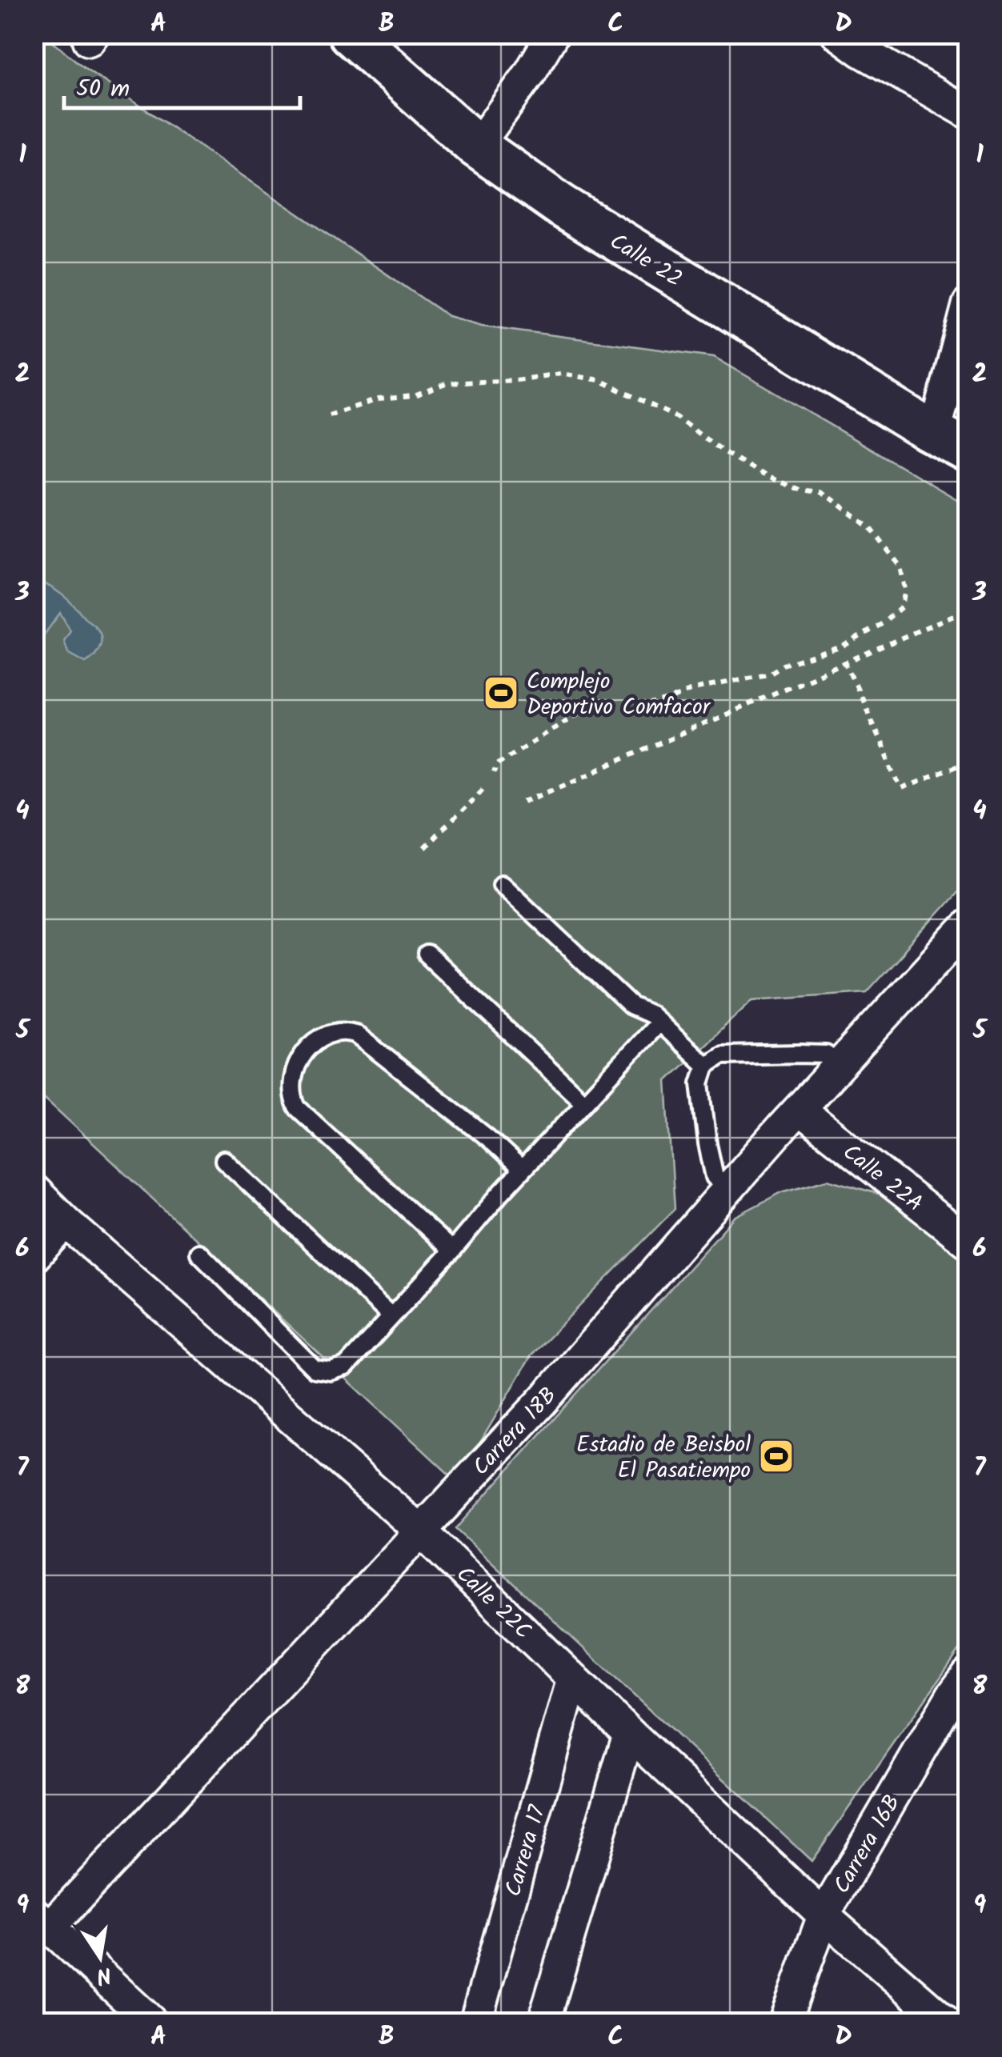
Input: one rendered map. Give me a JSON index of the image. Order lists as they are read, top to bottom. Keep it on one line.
{"streets":{"street":["Calle 22","Calle 22A","Carrera 18B","Calle 22C","Carrera 16B","Carrera 17"]},"crossings":[["Calle 22A","Carrera 18B"],["Carrera 18B","Calle 22C"],["Calle 22C","Carrera 16B"],["Calle 22C","Carrera 17"]],"places":{"sports":["Complejo Deportivo Comfacor","Estadio de Beisbol El Pasatiempo"]},"scale_bar":"50 m","north":"bottom","grid":{"columns":["A","B","C","D"],"rows":["1","2","3","4","5","6","7","8","9"]}}
